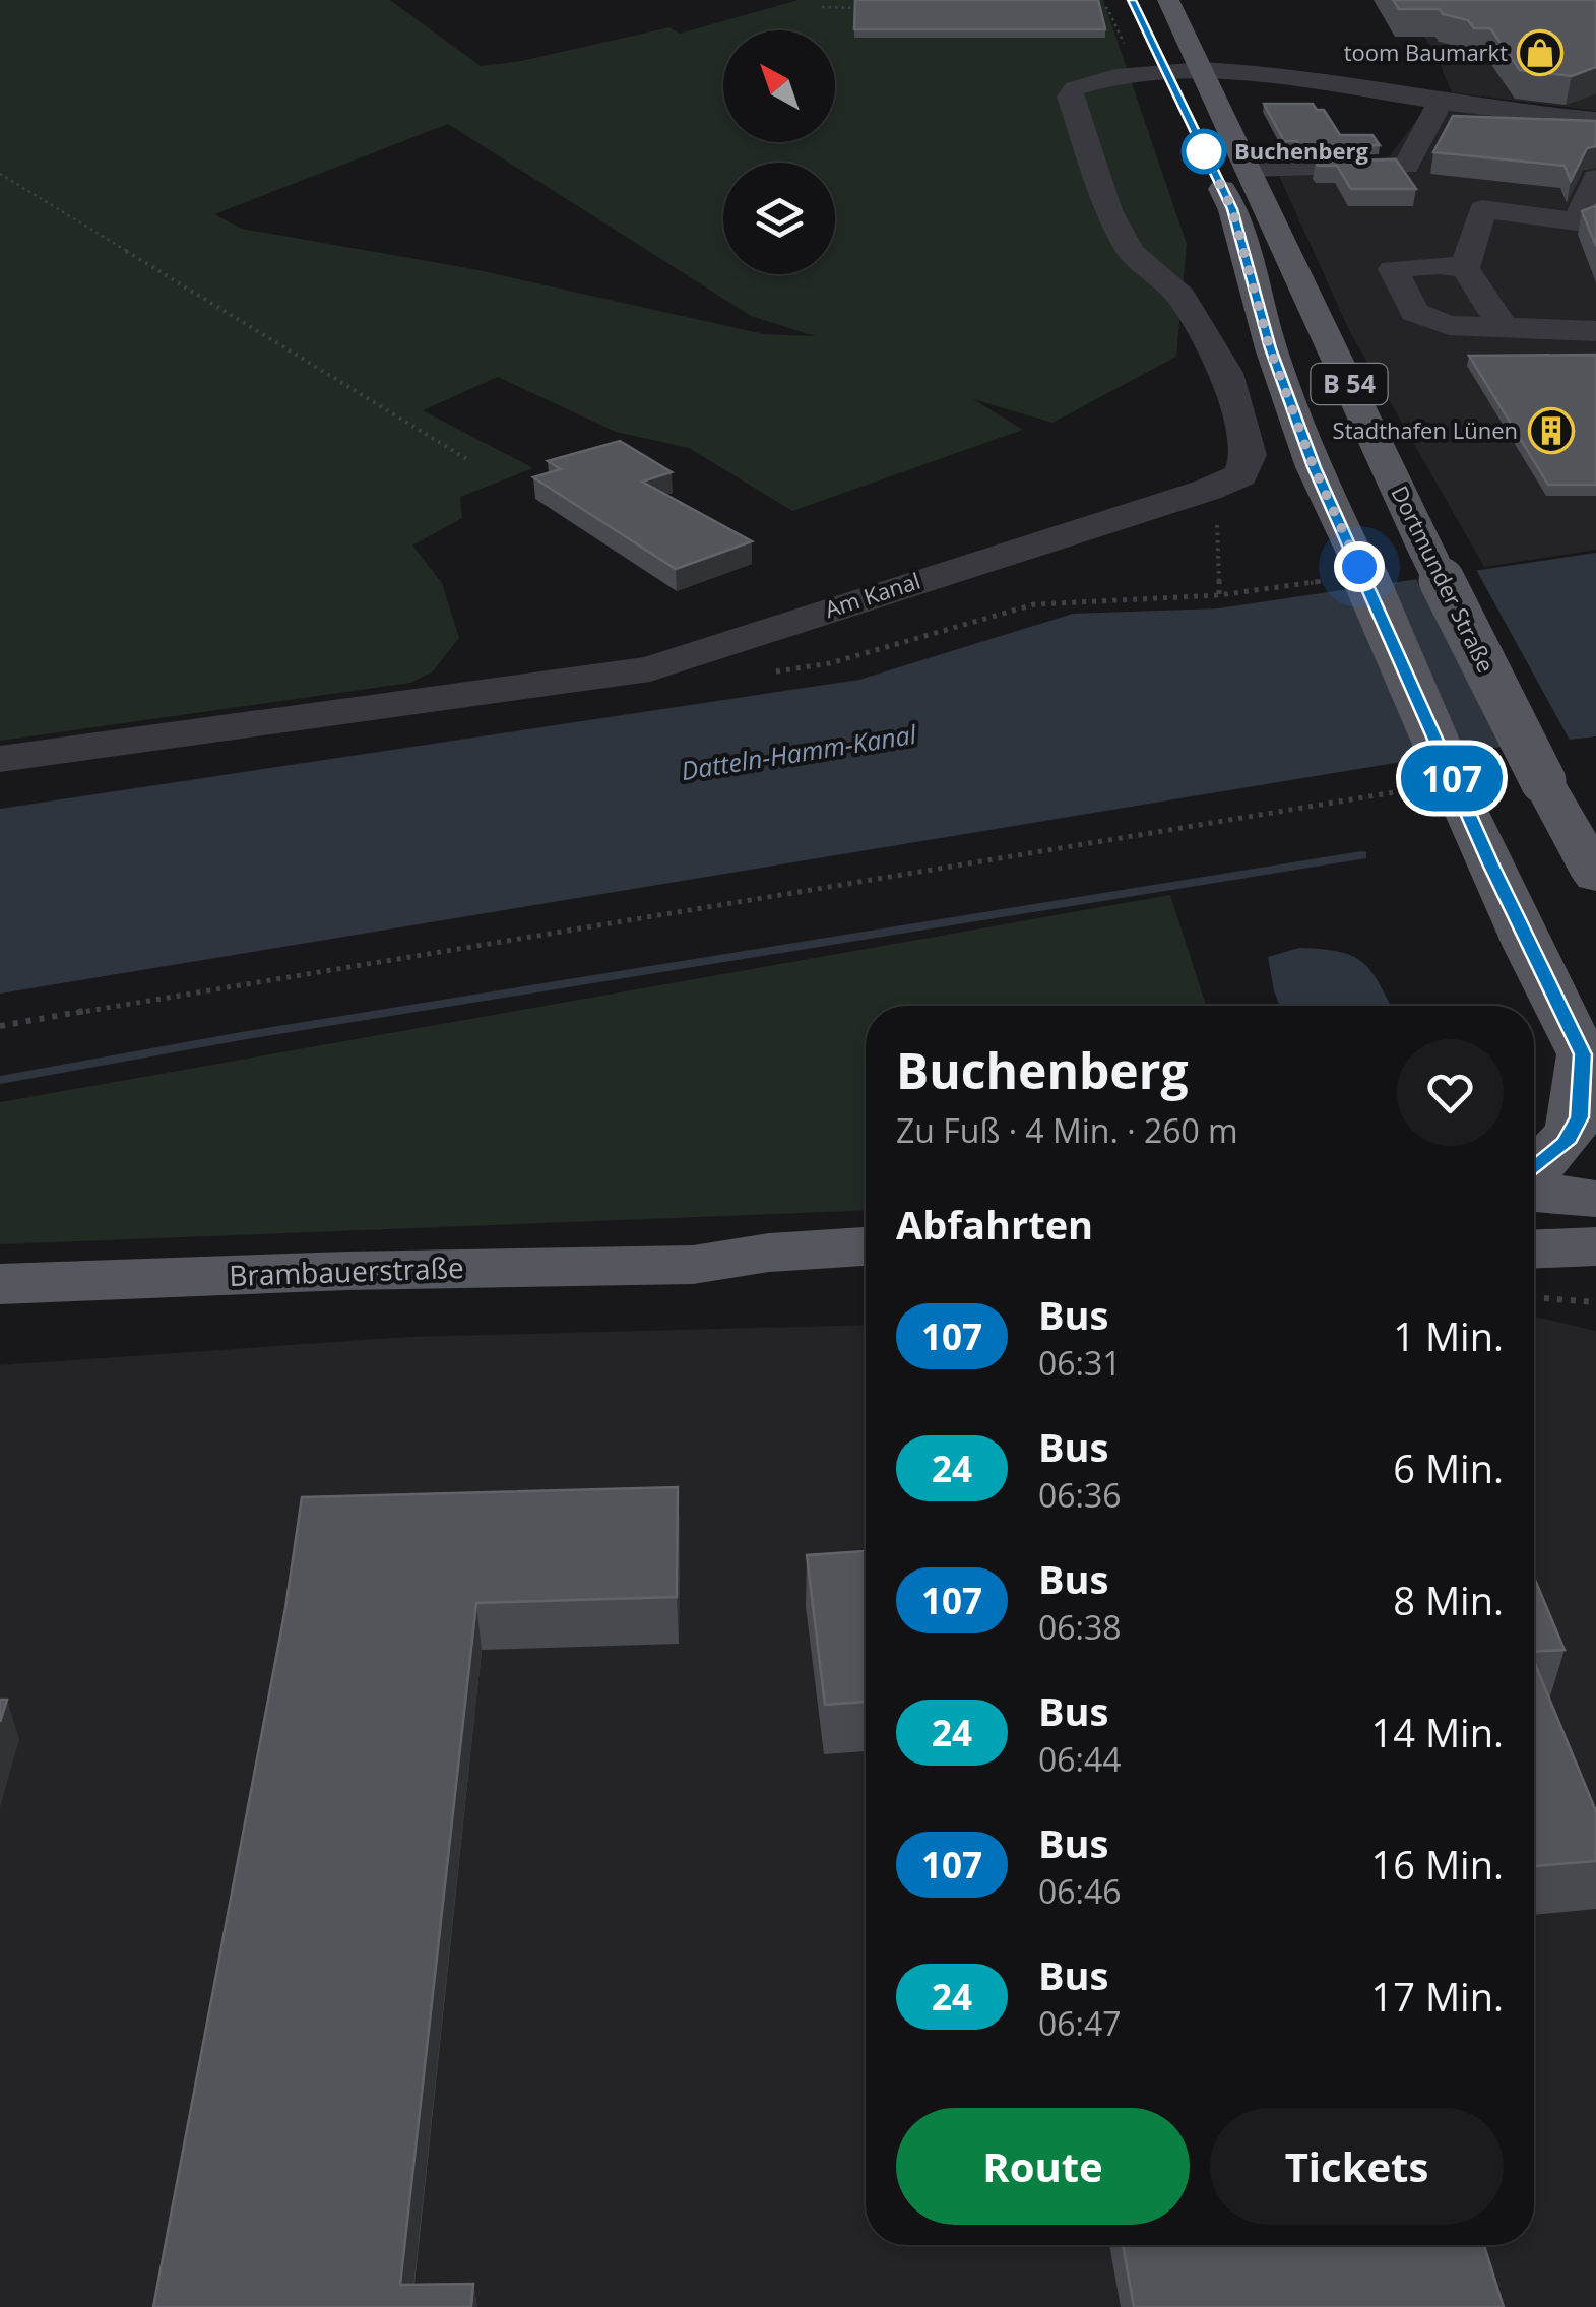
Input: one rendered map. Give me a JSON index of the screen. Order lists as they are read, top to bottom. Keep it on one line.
{"streets":{"main road":["B 54","Dortmunder Straße","Brambauerstraße"],"street":["Am Kanal"]},"water":["Datteln-Hamm-Kanal"],"places":{"shop":["toom Baumarkt"],"other":["Buchenberg"],"building":["Stadthafen Lünen"]},"lines":["bus line 107"],"north":"top left","page":{"on_map":"107","heading":[["Buchenberg","Zu Fuß · 4 Min. · 260 m"],"Abfahrten"],"list":[{"mark":"107","name":"Bus","note":"06:31","value":"1 Min."},{"mark":"24","name":"Bus","note":"06:36","value":"6 Min."},{"mark":"107","name":"Bus","note":"06:38","value":"8 Min."},{"mark":"24","name":"Bus","note":"06:44","value":"14 Min."},{"mark":"107","name":"Bus","note":"06:46","value":"16 Min."},{"mark":"24","name":"Bus","note":"06:47","value":"17 Min."}],"buttons":["Route","Tickets"]}}
